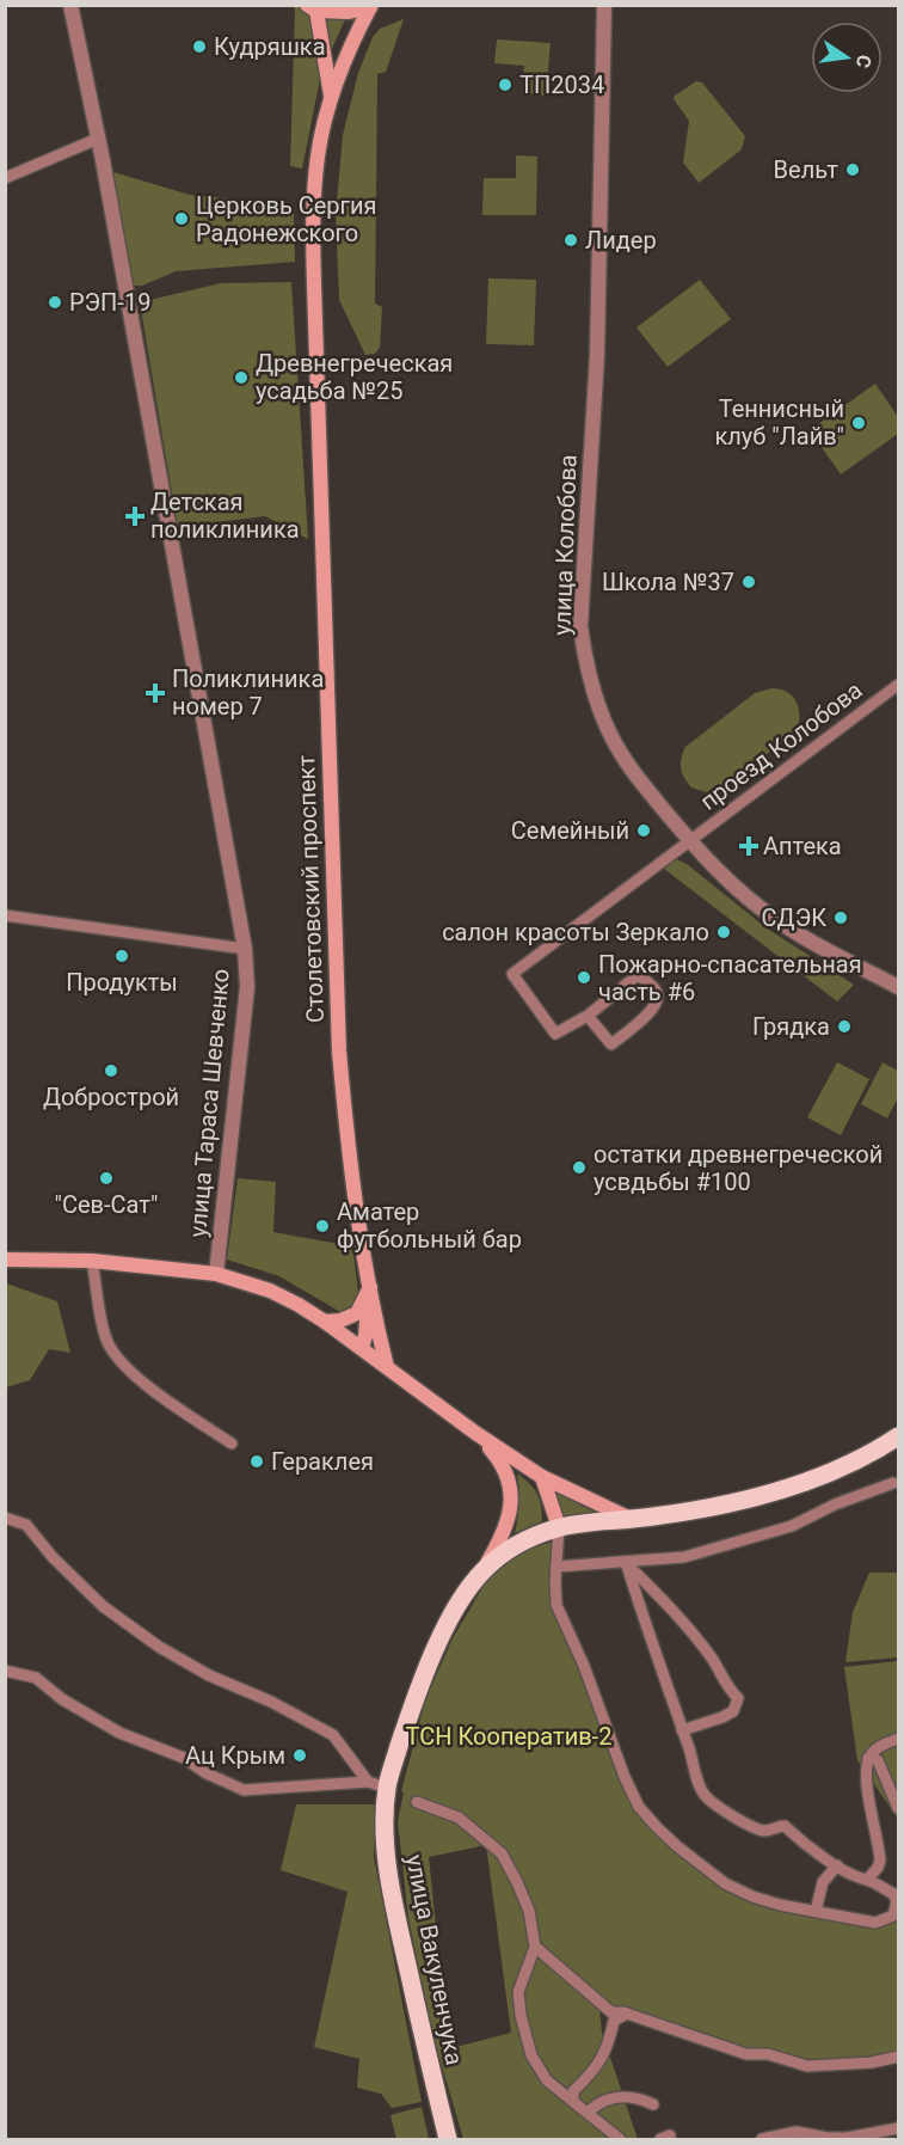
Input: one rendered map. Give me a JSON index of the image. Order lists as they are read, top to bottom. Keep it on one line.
{"streets":{"main road":["Столетовский проспект","улица Вакуленчука"],"street":["улица Колобова","проезд Колобова","улица Тараса Шевченко"]},"crossings":[["улица Колобова","проезд Колобова"]],"parks":["ТСН Кооператив-2"],"places":{"other":["Кудряшка","ТП2034","Вельт","Церковь Сергия Радонежского","Лидер","РЭП-19","Древнегреческая усадьба №25","Теннисный клуб \"Лайв\"","Школа №37","Семейный","СДЭК","салон красоты Зеркало","Продукты","Пожарно-спасательная часть #6","Грядка","Добрострой","остатки древнегреческой усвдьбы #100","\"Сев-Сат\"","Аматер футбольный бар","Гераклея","Ац Крым"],"health":["Детская поликлиника","Поликлиника номер 7","Аптека"]},"north":"right"}
